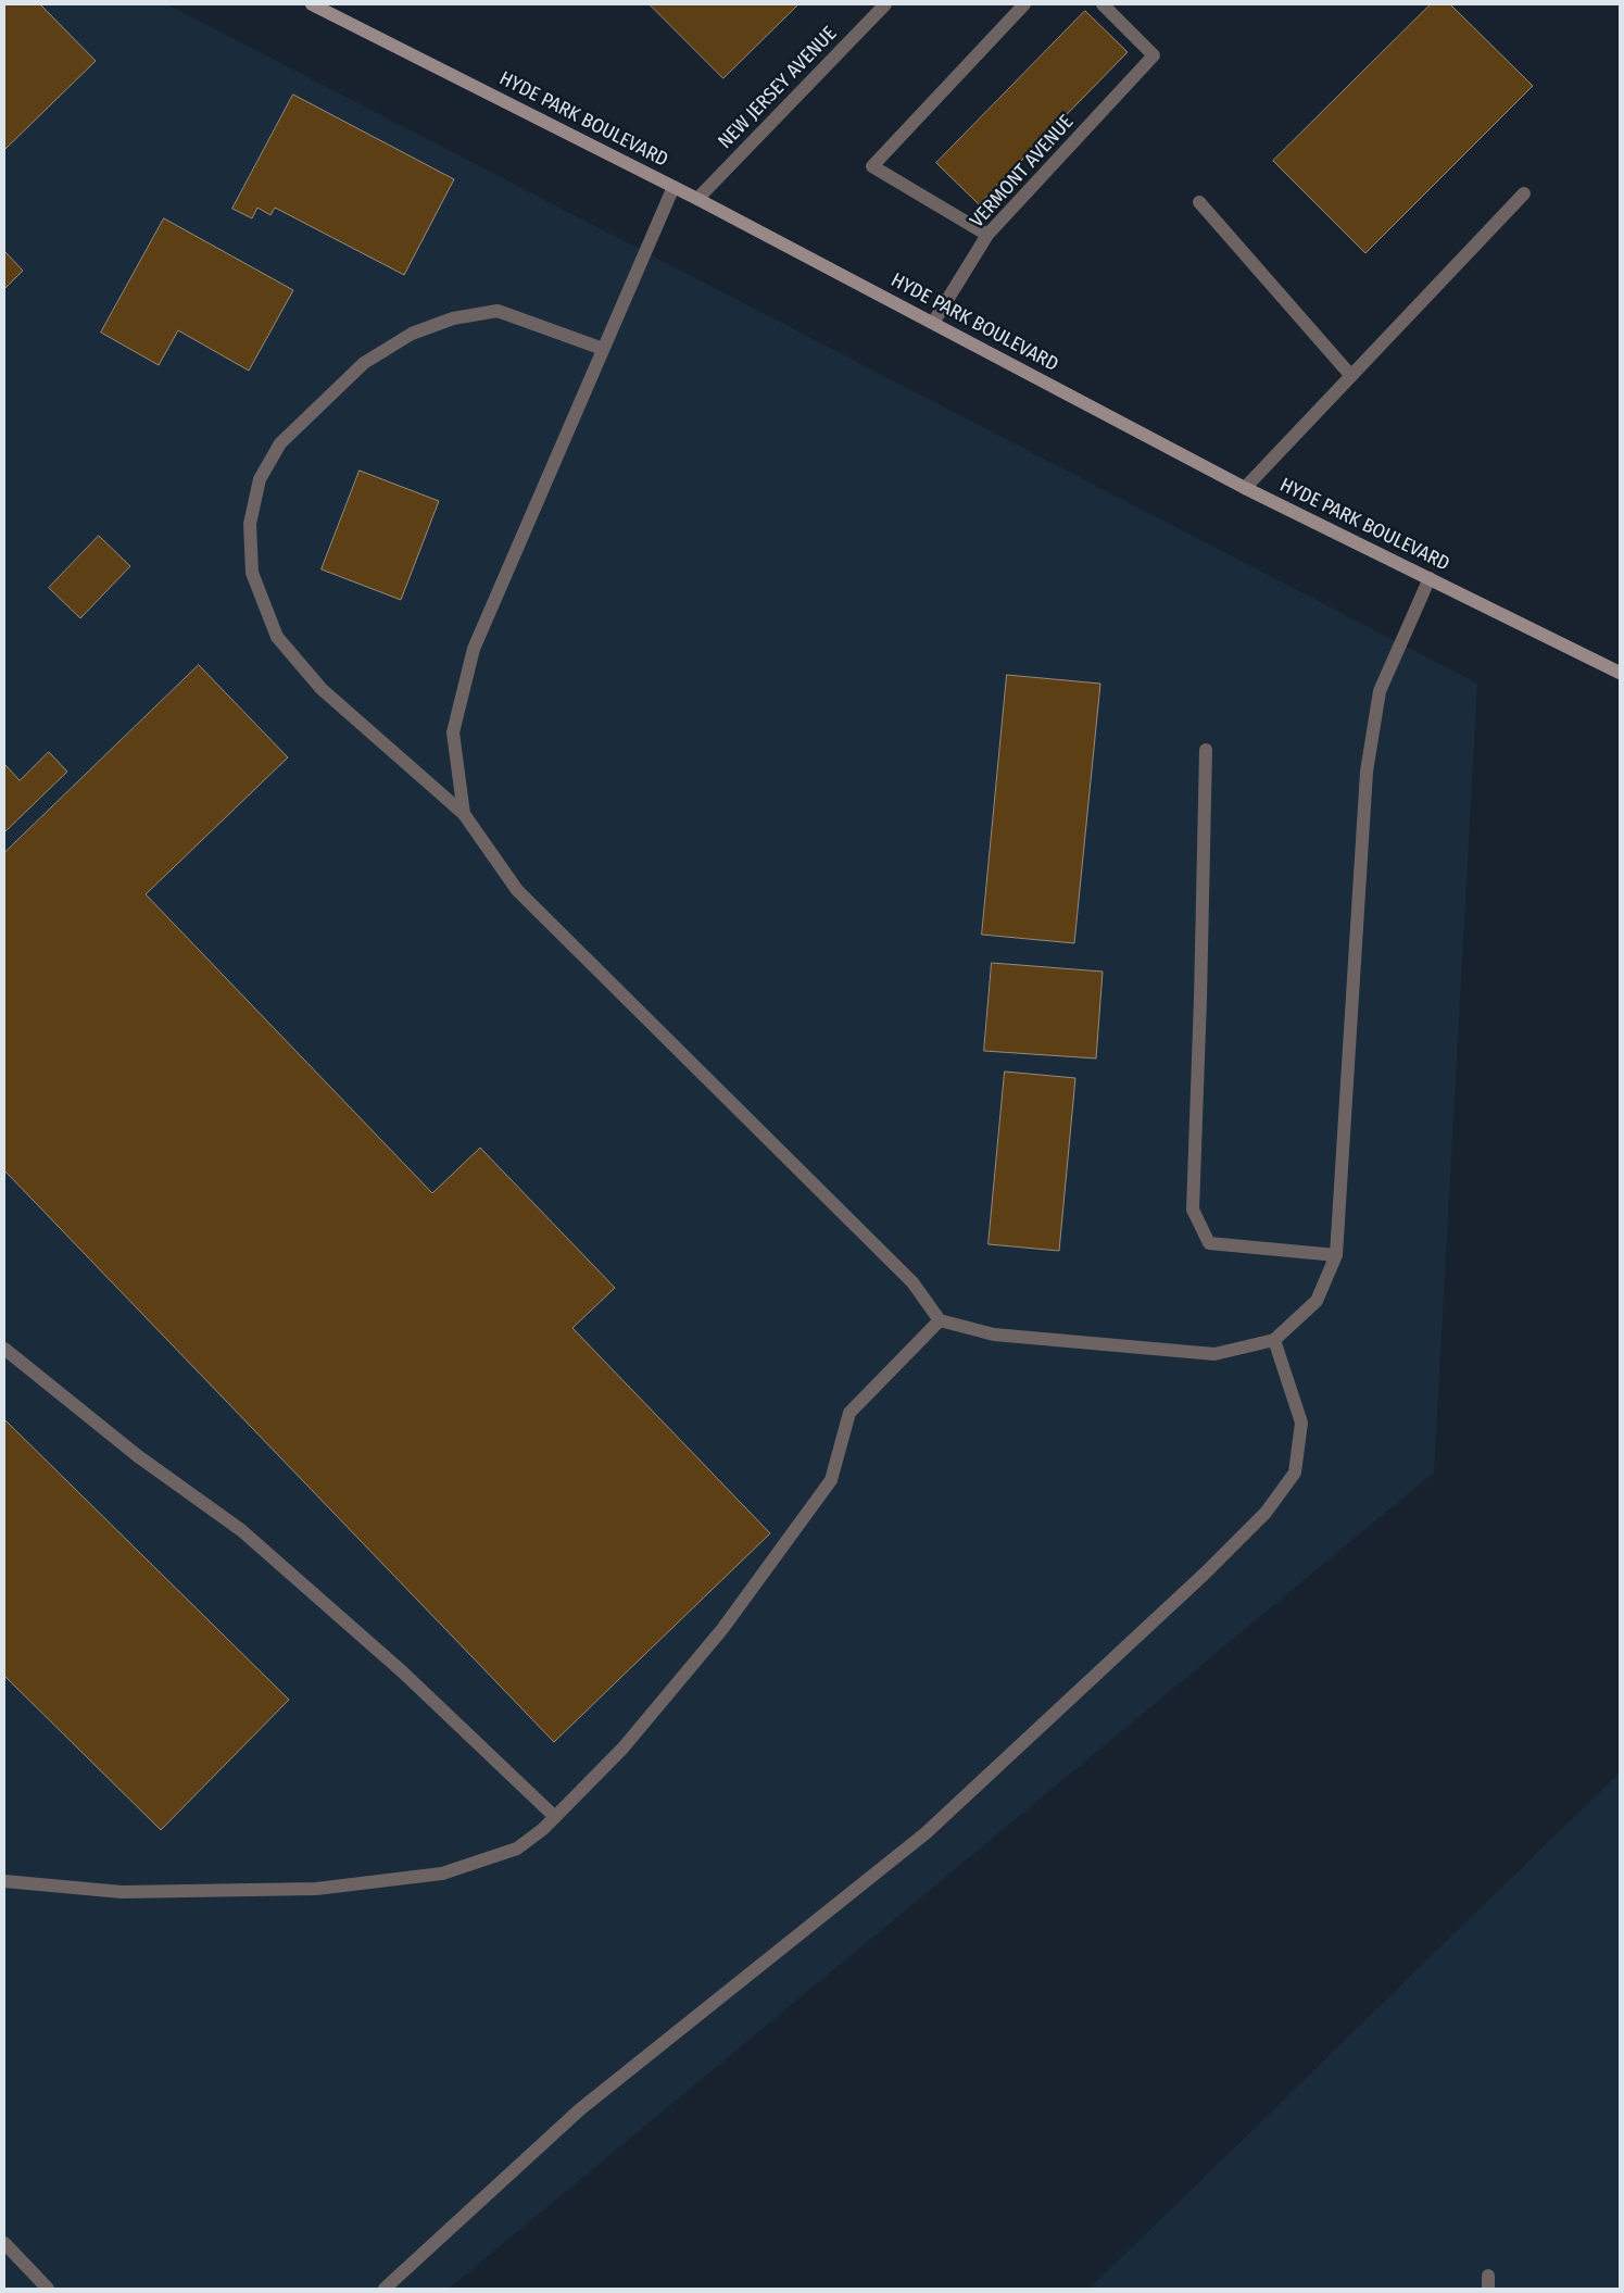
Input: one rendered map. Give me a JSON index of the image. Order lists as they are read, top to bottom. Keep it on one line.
{"streets":{"main road":["HYDE PARK BOULEVARD"],"street":["NEW JERSEY AVENUE","VERMONT AVENUE"]},"crossings":[["NEW JERSEY AVENUE","HYDE PARK BOULEVARD"],["HYDE PARK BOULEVARD","VERMONT AVENUE"]]}
